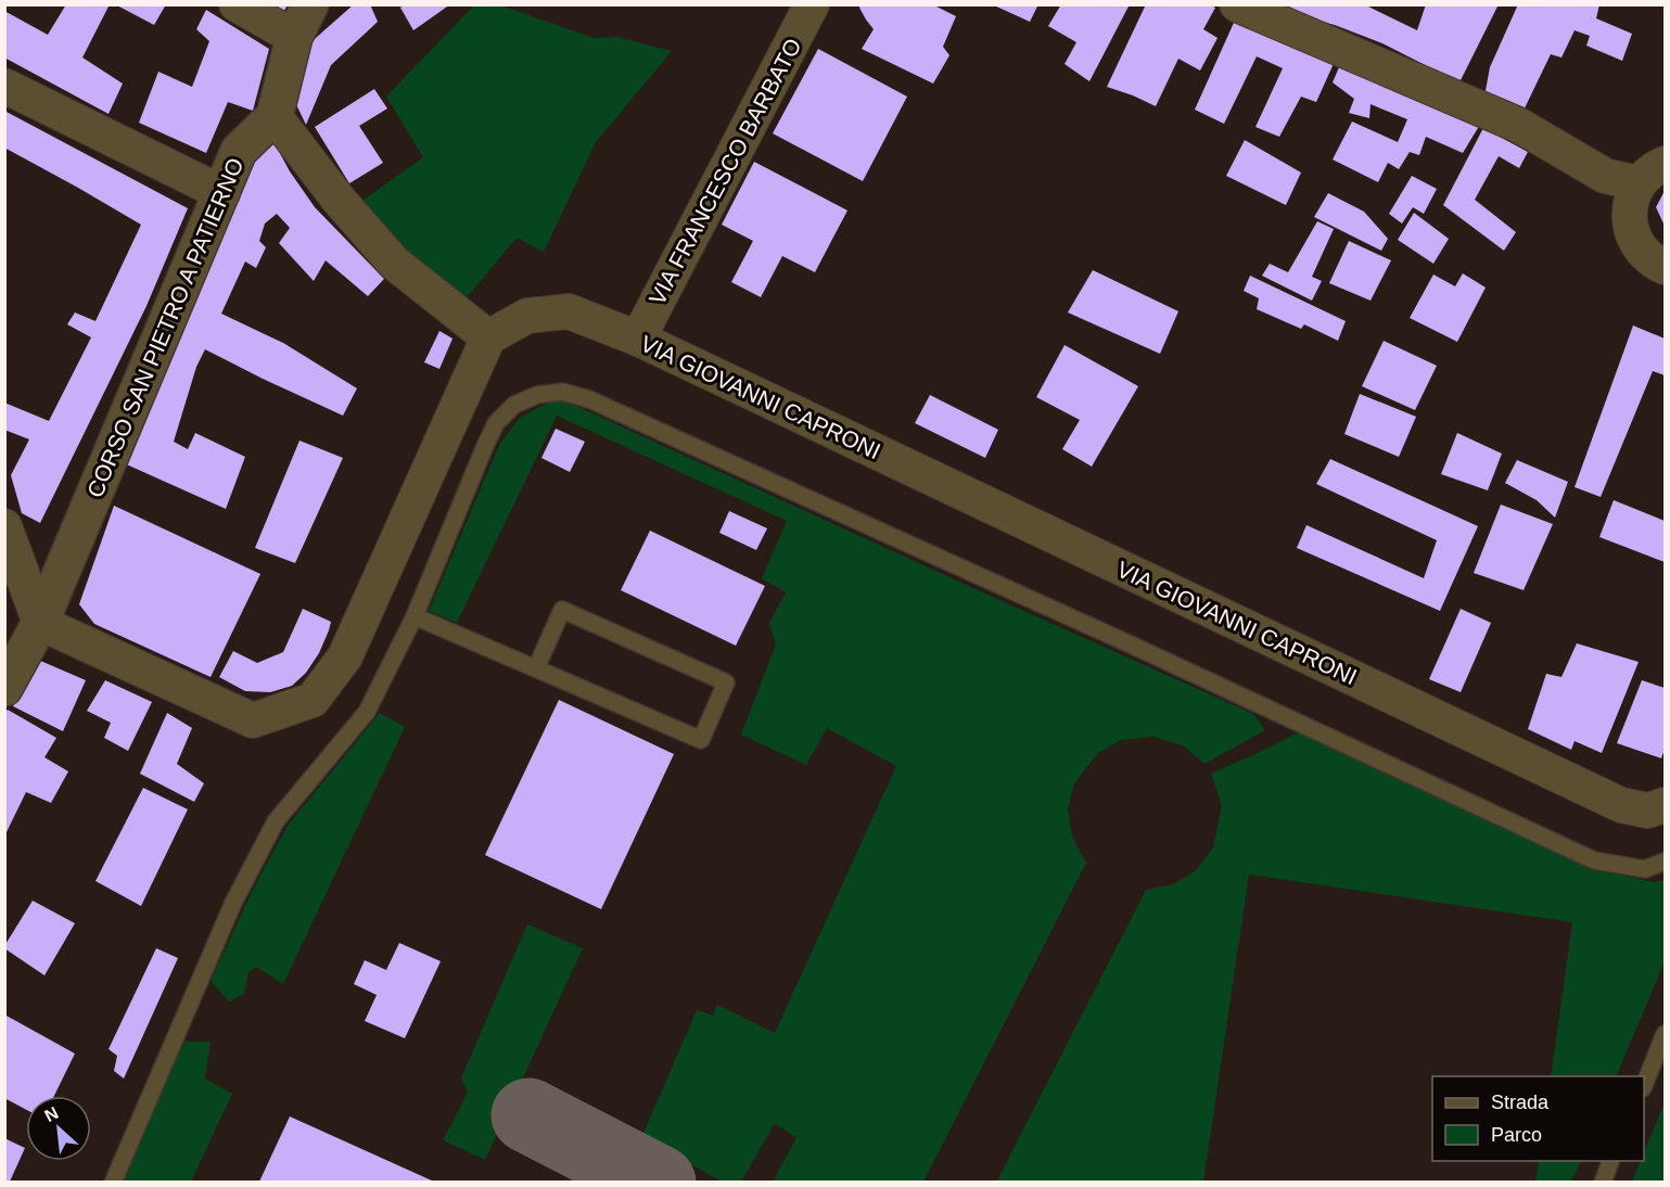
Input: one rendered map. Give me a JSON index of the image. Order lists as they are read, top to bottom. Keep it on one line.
{"streets":{"street":["VIA FRANCESCO BARBATO","CORSO SAN PIETRO A PATIERNO","VIA GIOVANNI CAPRONI"]},"crossings":[["VIA FRANCESCO BARBATO","VIA GIOVANNI CAPRONI"]],"legend":["Strada","Parco"],"north":"top left"}
